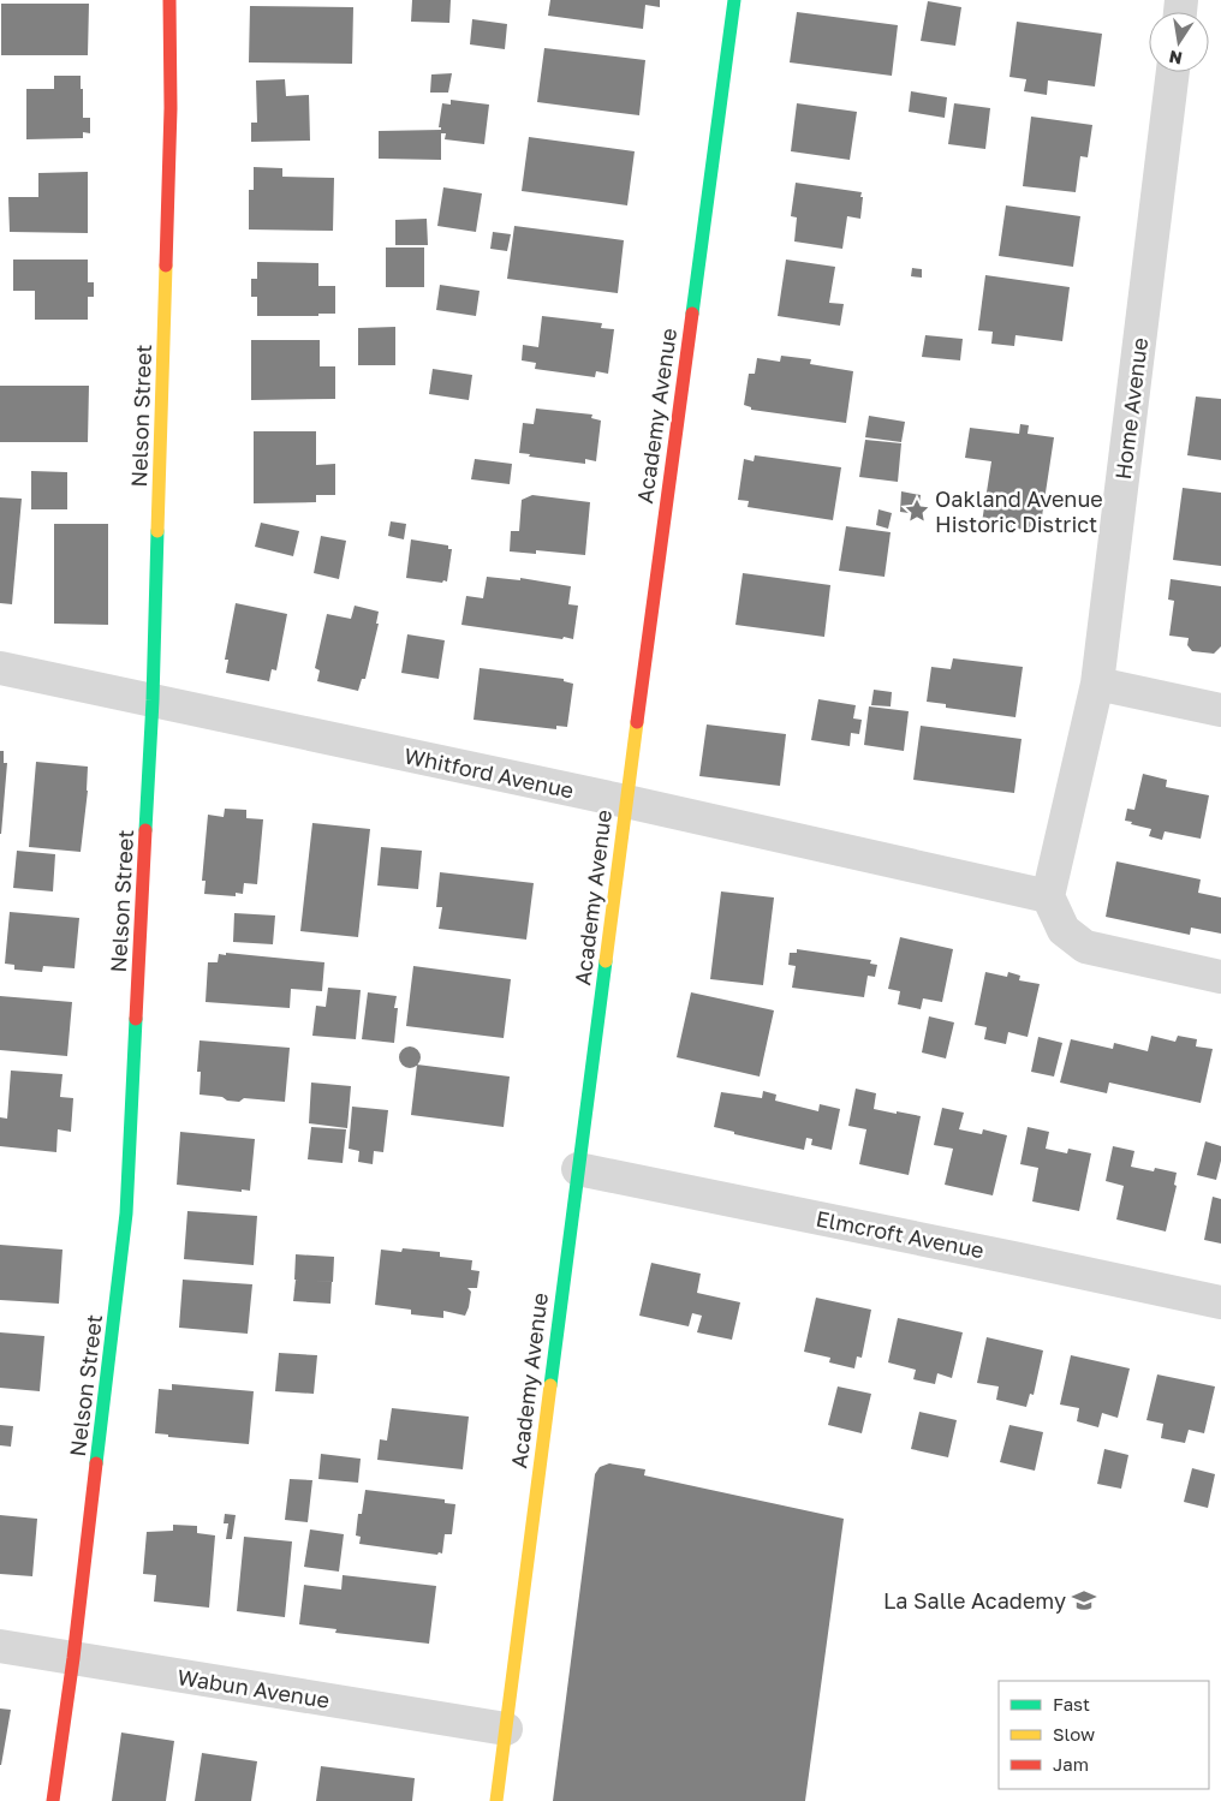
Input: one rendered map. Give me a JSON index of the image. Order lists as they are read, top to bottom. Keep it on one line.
{"streets":{"street":["Home Avenue","Nelson Street","Academy Avenue","Whitford Avenue","Elmcroft Avenue","Wabun Avenue"]},"crossings":[["Home Avenue","Whitford Avenue"],["Nelson Street","Whitford Avenue"],["Nelson Street","Wabun Avenue"],["Academy Avenue","Whitford Avenue"],["Academy Avenue","Elmcroft Avenue"],["Academy Avenue","Wabun Avenue"]],"places":{"place":["Oakland Avenue Historic District"],"school or university":["La Salle Academy"]},"legend":["Fast","Slow","Jam"],"north":"bottom"}
